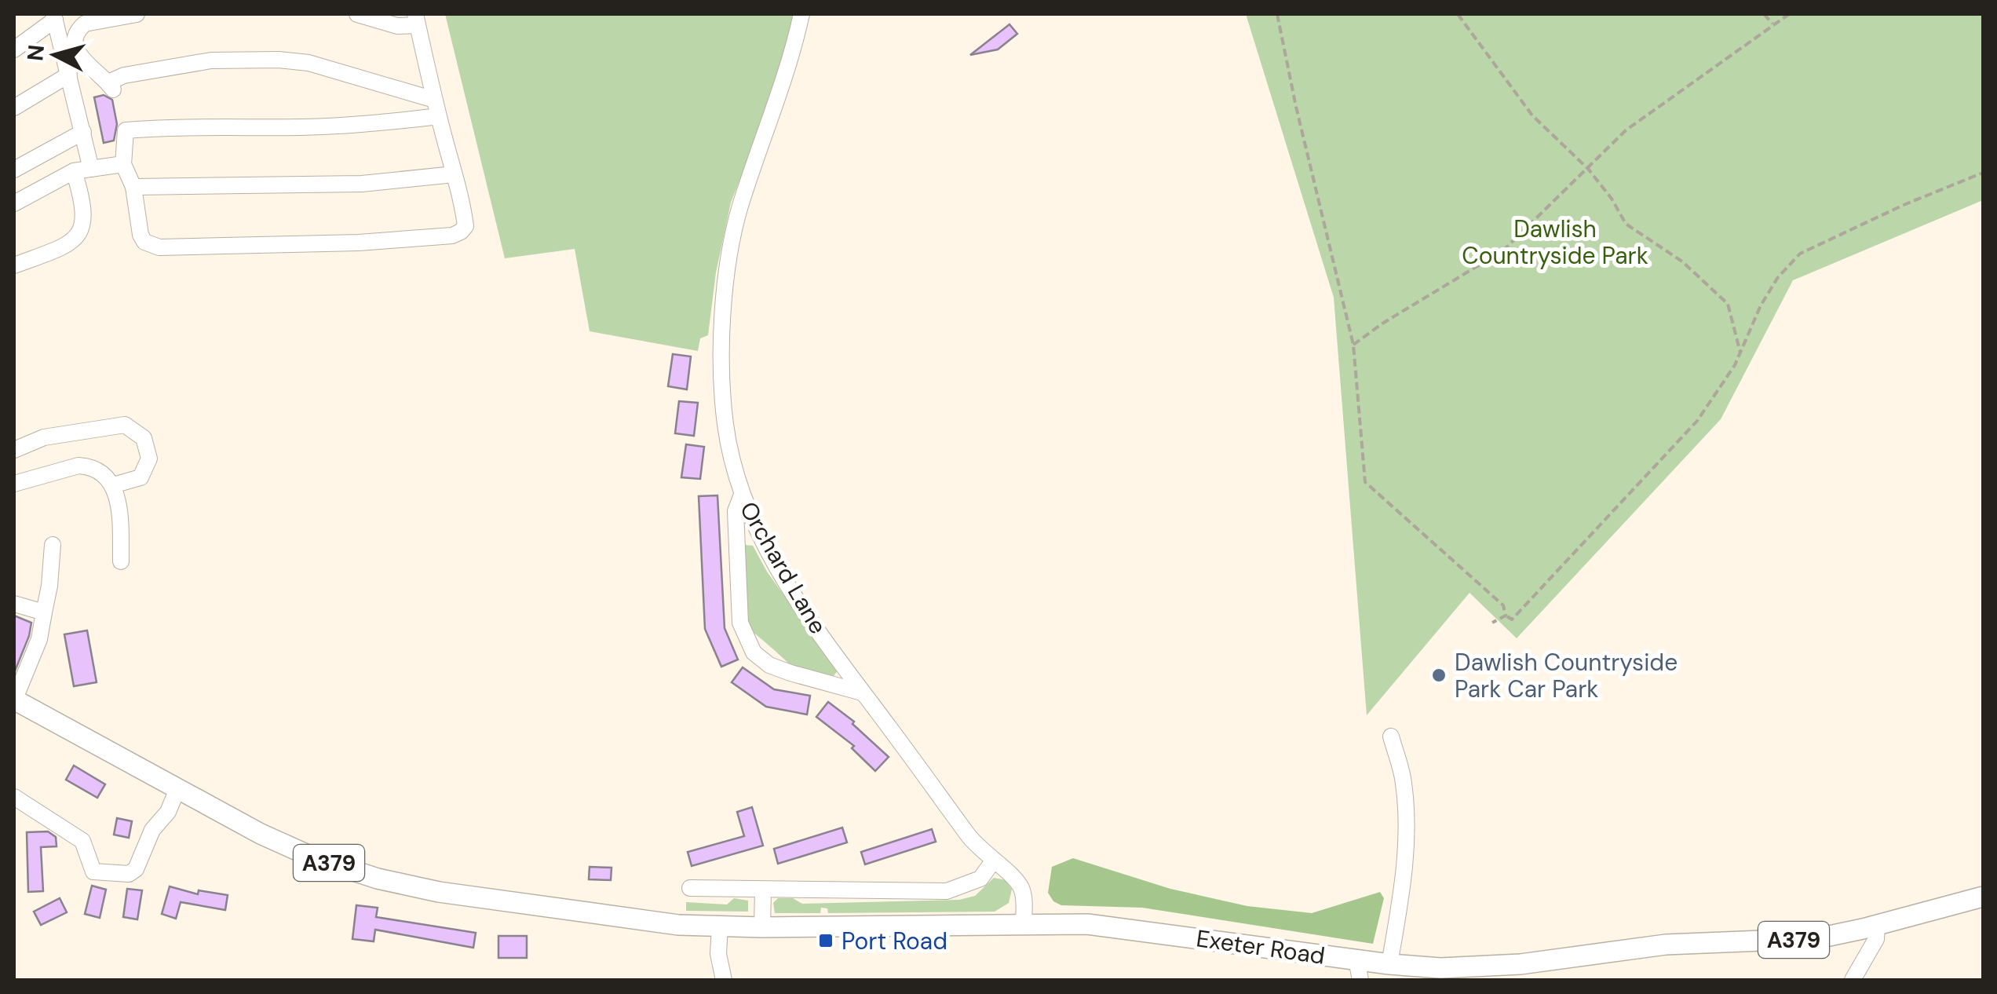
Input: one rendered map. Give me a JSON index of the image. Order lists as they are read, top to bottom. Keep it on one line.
{"streets":{"main road":["A379","Exeter Road"],"street":["Orchard Lane"]},"crossings":[["Orchard Lane","Exeter Road"],["A379","Exeter Road"]],"parks":["Dawlish Countryside Park"],"places":{"other":["Dawlish Countryside Park Car Park"],"transit":["Port Road"]},"north":"left"}
